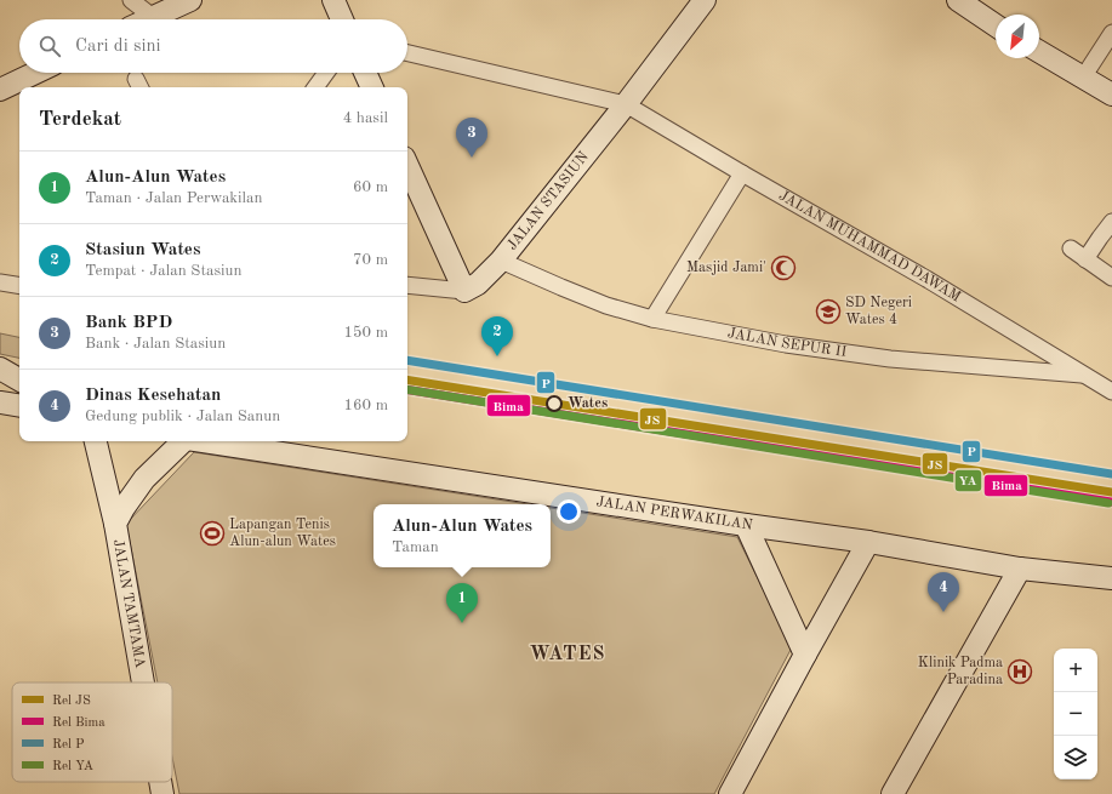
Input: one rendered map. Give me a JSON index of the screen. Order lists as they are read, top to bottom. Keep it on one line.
{"streets":{"main road":["JALAN STASIUN","JALAN PERWAKILAN","JALAN TAMTAMA"],"street":["JALAN MUHAMMAD DAWAM","JALAN SEPUR II"]},"crossings":[["JALAN STASIUN","JALAN MUHAMMAD DAWAM"],["JALAN STASIUN","JALAN SEPUR II"],["JALAN MUHAMMAD DAWAM","JALAN SEPUR II"]],"districts":["WATES"],"places":{"mosque":["Masjid Jami'"],"school or university":["SD Negeri Wates 4"],"other":["Wates"],"sports":["Lapangan Tenis Alun-alun Wates"],"hospital":["Klinik Padma Paradina"]},"lines":["rail line P","rail line JS","rail line Bima","rail line YA"],"legend":["Rel JS","Rel Bima","Rel P","Rel YA"],"north":"bottom left","page":{"search":"Cari di sini","heading":["Terdekat","4 hasil"],"pins":["3","2","4","1"],"list":[{"mark":"1","name":"Alun-Alun Wates","note":"Taman · Jalan Perwakilan","value":"60 m"},{"mark":"2","name":"Stasiun Wates","note":"Tempat · Jalan Stasiun","value":"70 m"},{"mark":"3","name":"Bank BPD","note":"Bank · Jalan Stasiun","value":"150 m"},{"mark":"4","name":"Dinas Kesehatan","note":"Gedung publik · Jalan Sanun","value":"160 m"}],"popup":["Alun-Alun Wates","Taman"],"map_buttons":["+","−"]}}
